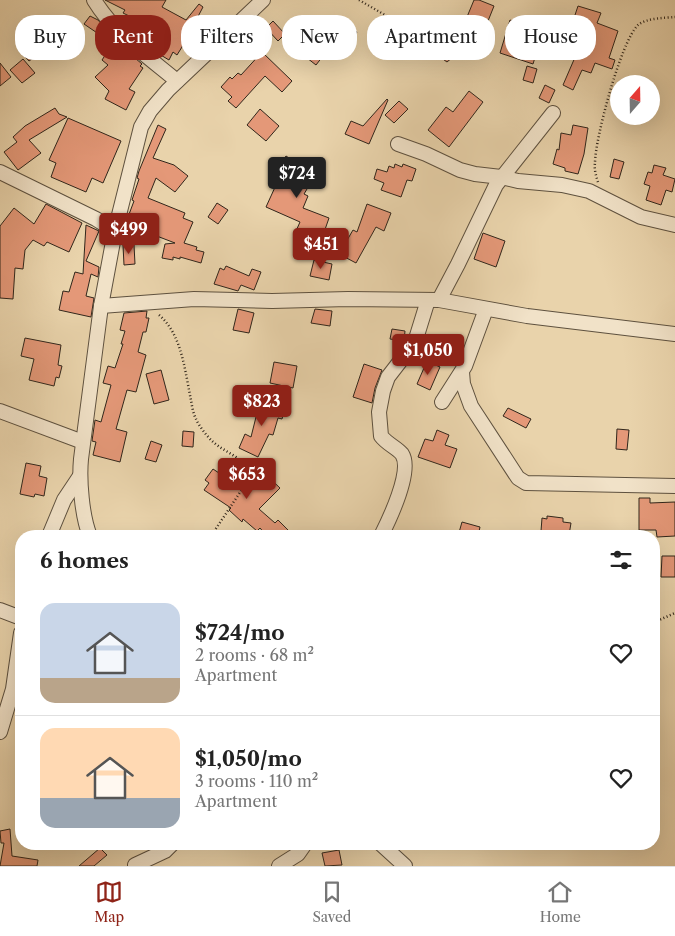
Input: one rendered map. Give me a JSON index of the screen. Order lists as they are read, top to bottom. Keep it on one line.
{"north":"top","page":{"chip":["Buy","Rent","Filters","New","Apartment","House"],"price":["$724","$499","$451","$1,050","$823","$653"],"heading":"6 homes","list":[{"name":"$724/mo","note":"2 rooms · 68 m² · Apartment"},{"name":"$1,050/mo","note":"3 rooms · 110 m² · Apartment"}],"tabs":["Map","Saved","Home"]}}
